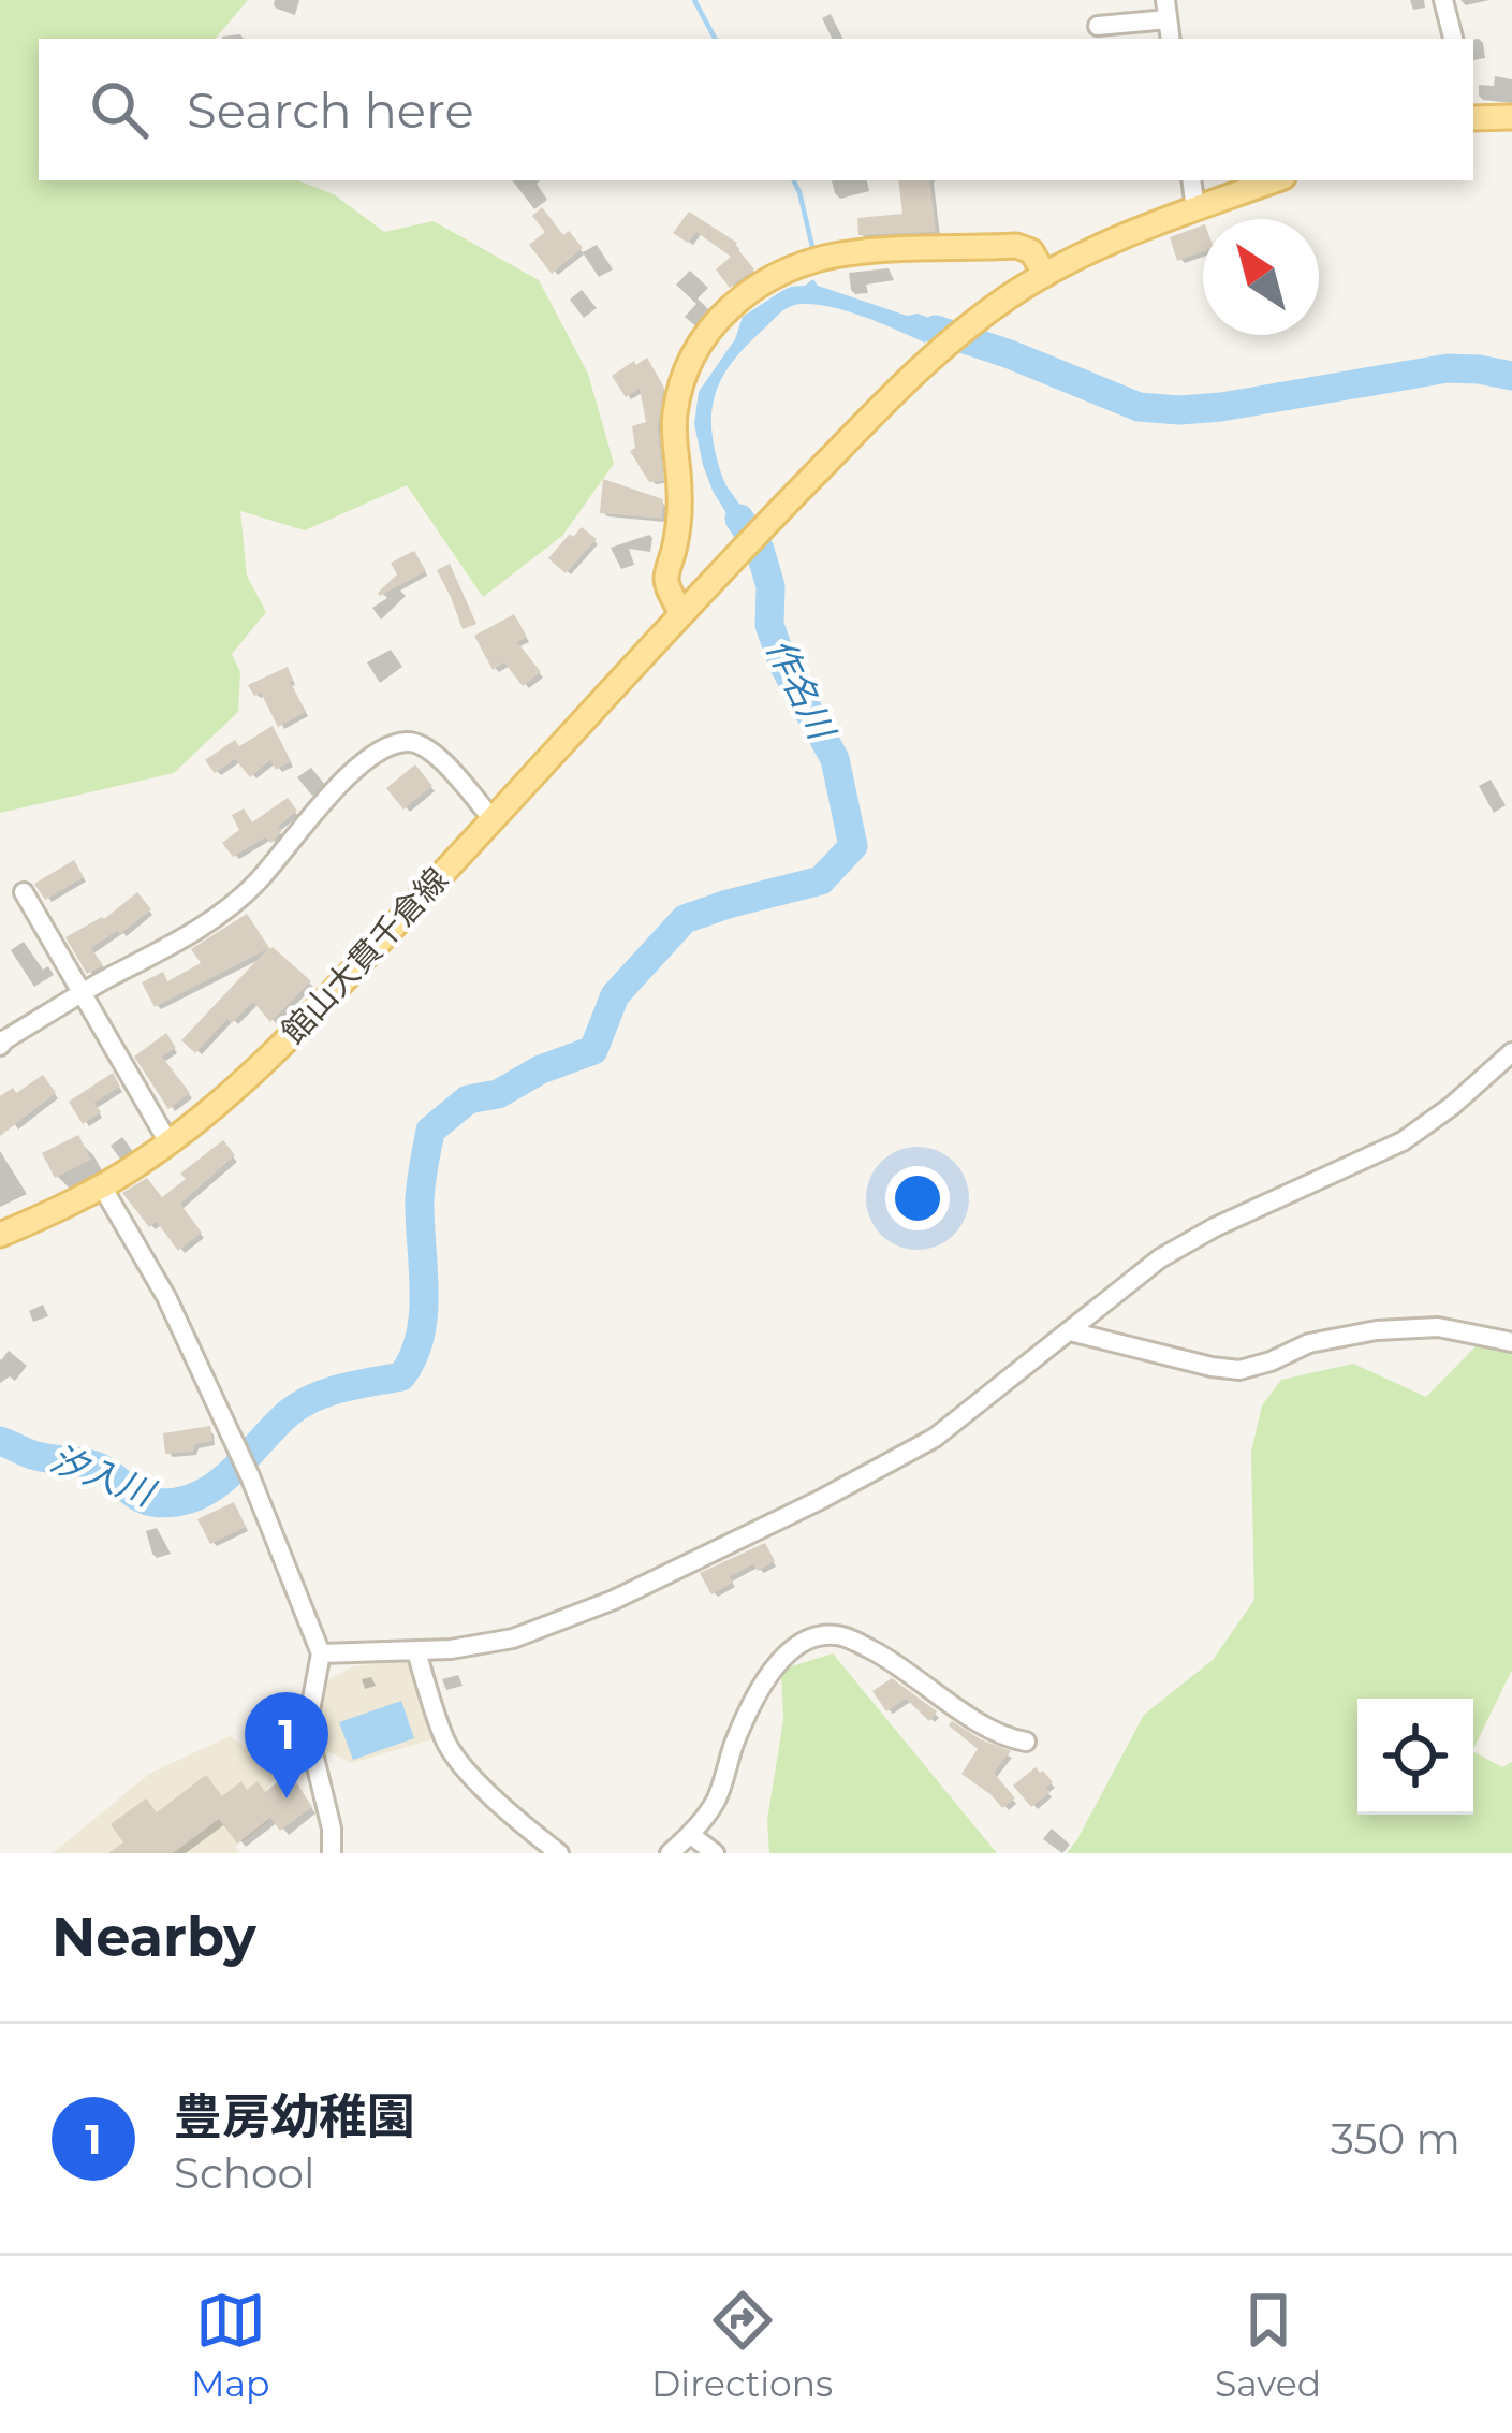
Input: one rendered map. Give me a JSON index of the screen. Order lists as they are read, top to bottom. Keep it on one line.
{"streets":{"main road":["館山大貫千倉線"]},"water":["作名川","汐入川"],"north":"top left","page":{"search":"Search here","pins":"1","heading":"Nearby","list":[{"mark":"1","name":"豊房幼稚園","note":"School","value":"350 m"}],"nav":["Map","Directions","Saved"]}}
